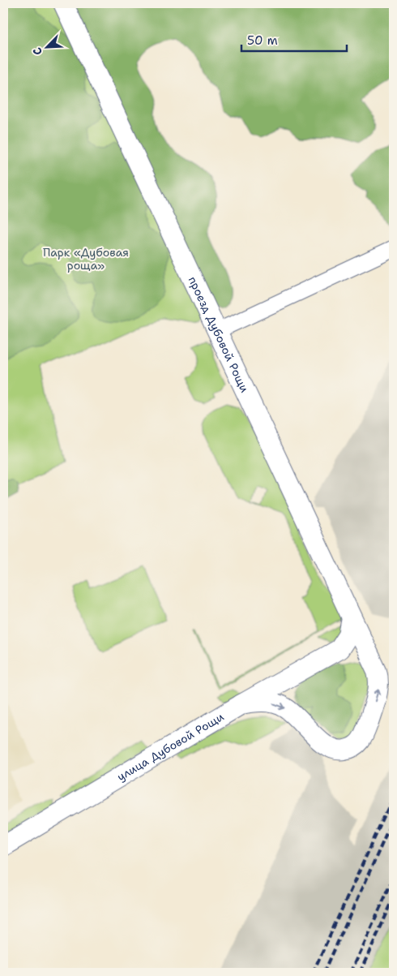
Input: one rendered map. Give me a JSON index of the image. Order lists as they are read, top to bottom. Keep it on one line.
{"streets":{"street":["проезд Дубовой Рощи","улица Дубовой Рощи"]},"crossings":[["проезд Дубовой Рощи","улица Дубовой Рощи"]],"parks":["Парк «Дубовая роща»"],"scale_bar":"50 m","north":"bottom left"}
